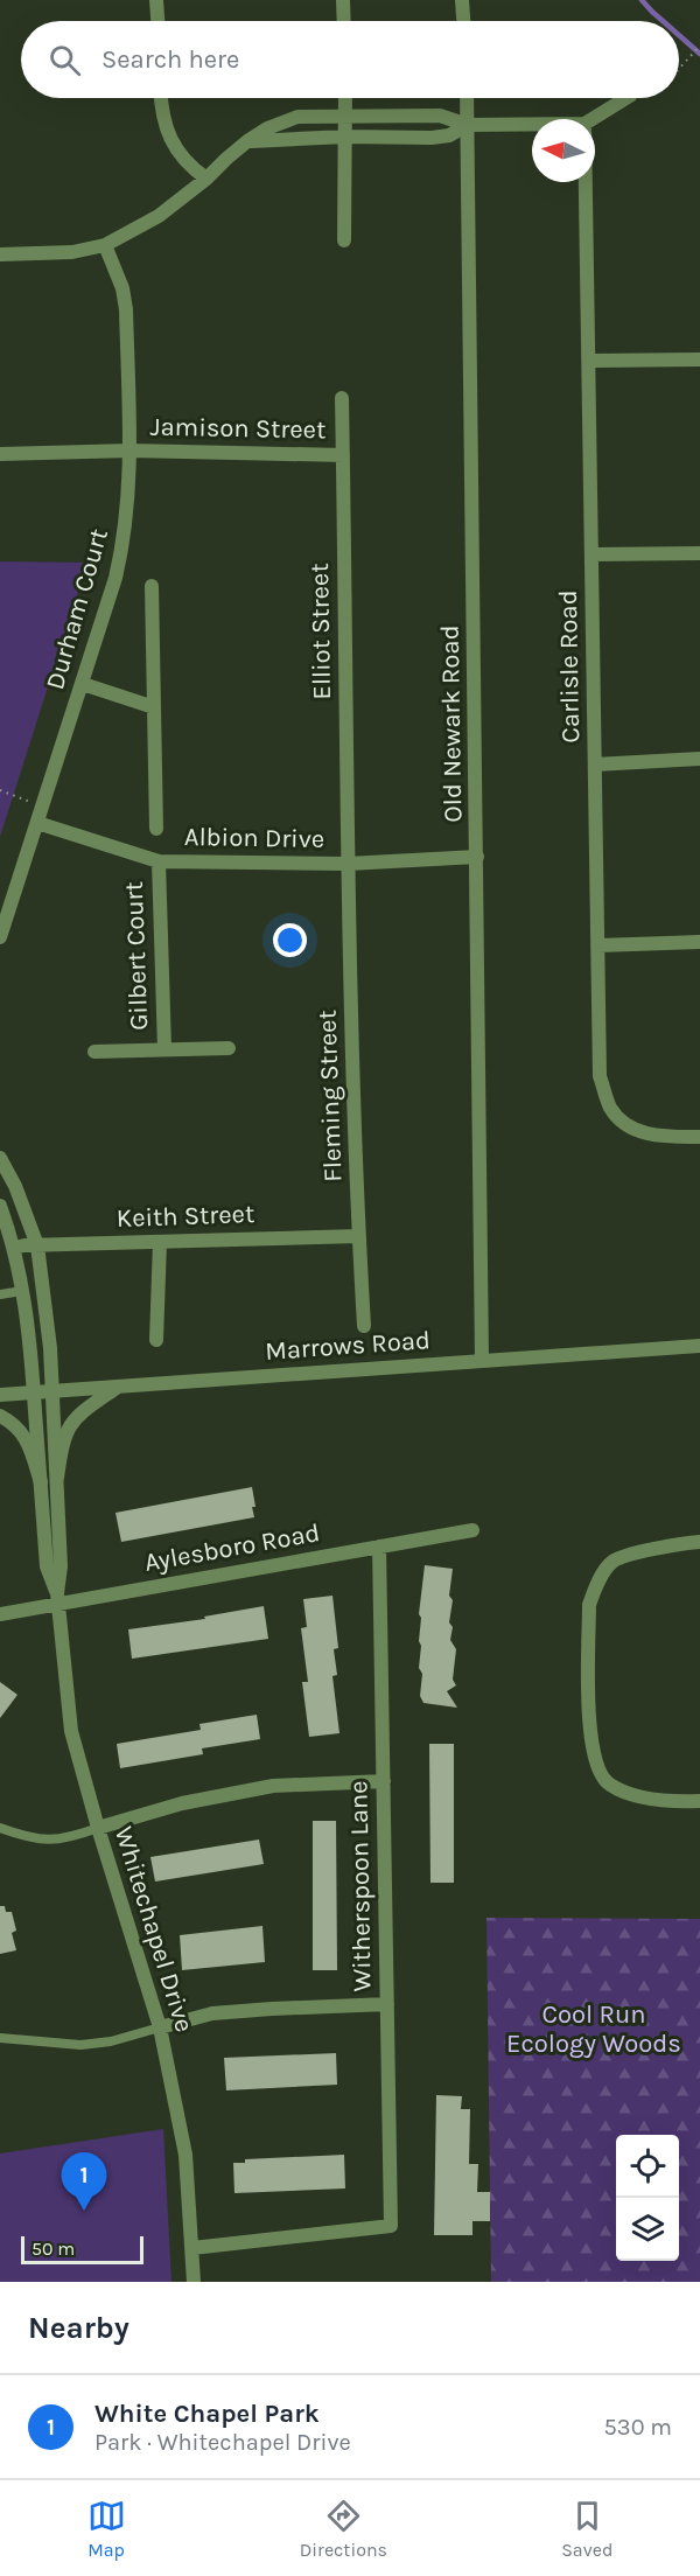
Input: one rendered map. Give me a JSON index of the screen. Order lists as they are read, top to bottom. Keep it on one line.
{"streets":{"street":["Jamison Street","Durham Court","Elliot Street","Carlisle Road","Old Newark Road","Albion Drive","Gilbert Court","Fleming Street","Keith Street","Marrows Road","Aylesboro Road","Witherspoon Lane","Whitechapel Drive"]},"crossings":[["Jamison Street","Durham Court"],["Jamison Street","Elliot Street"],["Durham Court","Albion Drive"],["Elliot Street","Albion Drive"],["Elliot Street","Fleming Street"],["Old Newark Road","Albion Drive"],["Old Newark Road","Marrows Road"],["Albion Drive","Gilbert Court"],["Albion Drive","Fleming Street"],["Fleming Street","Keith Street"],["Keith Street","Whitechapel Drive"],["Marrows Road","Whitechapel Drive"],["Aylesboro Road","Witherspoon Lane"],["Aylesboro Road","Whitechapel Drive"],["Witherspoon Lane","Whitechapel Drive"]],"parks":["Cool Run Ecology Woods"],"scale_bar":"50 m","north":"left","page":{"search":"Search here","pins":"1","scale":"50 m","heading":"Nearby","list":[{"mark":"1","name":"White Chapel Park","note":"Park · Whitechapel Drive","value":"530 m"}],"nav":["Map","Directions","Saved"]}}
